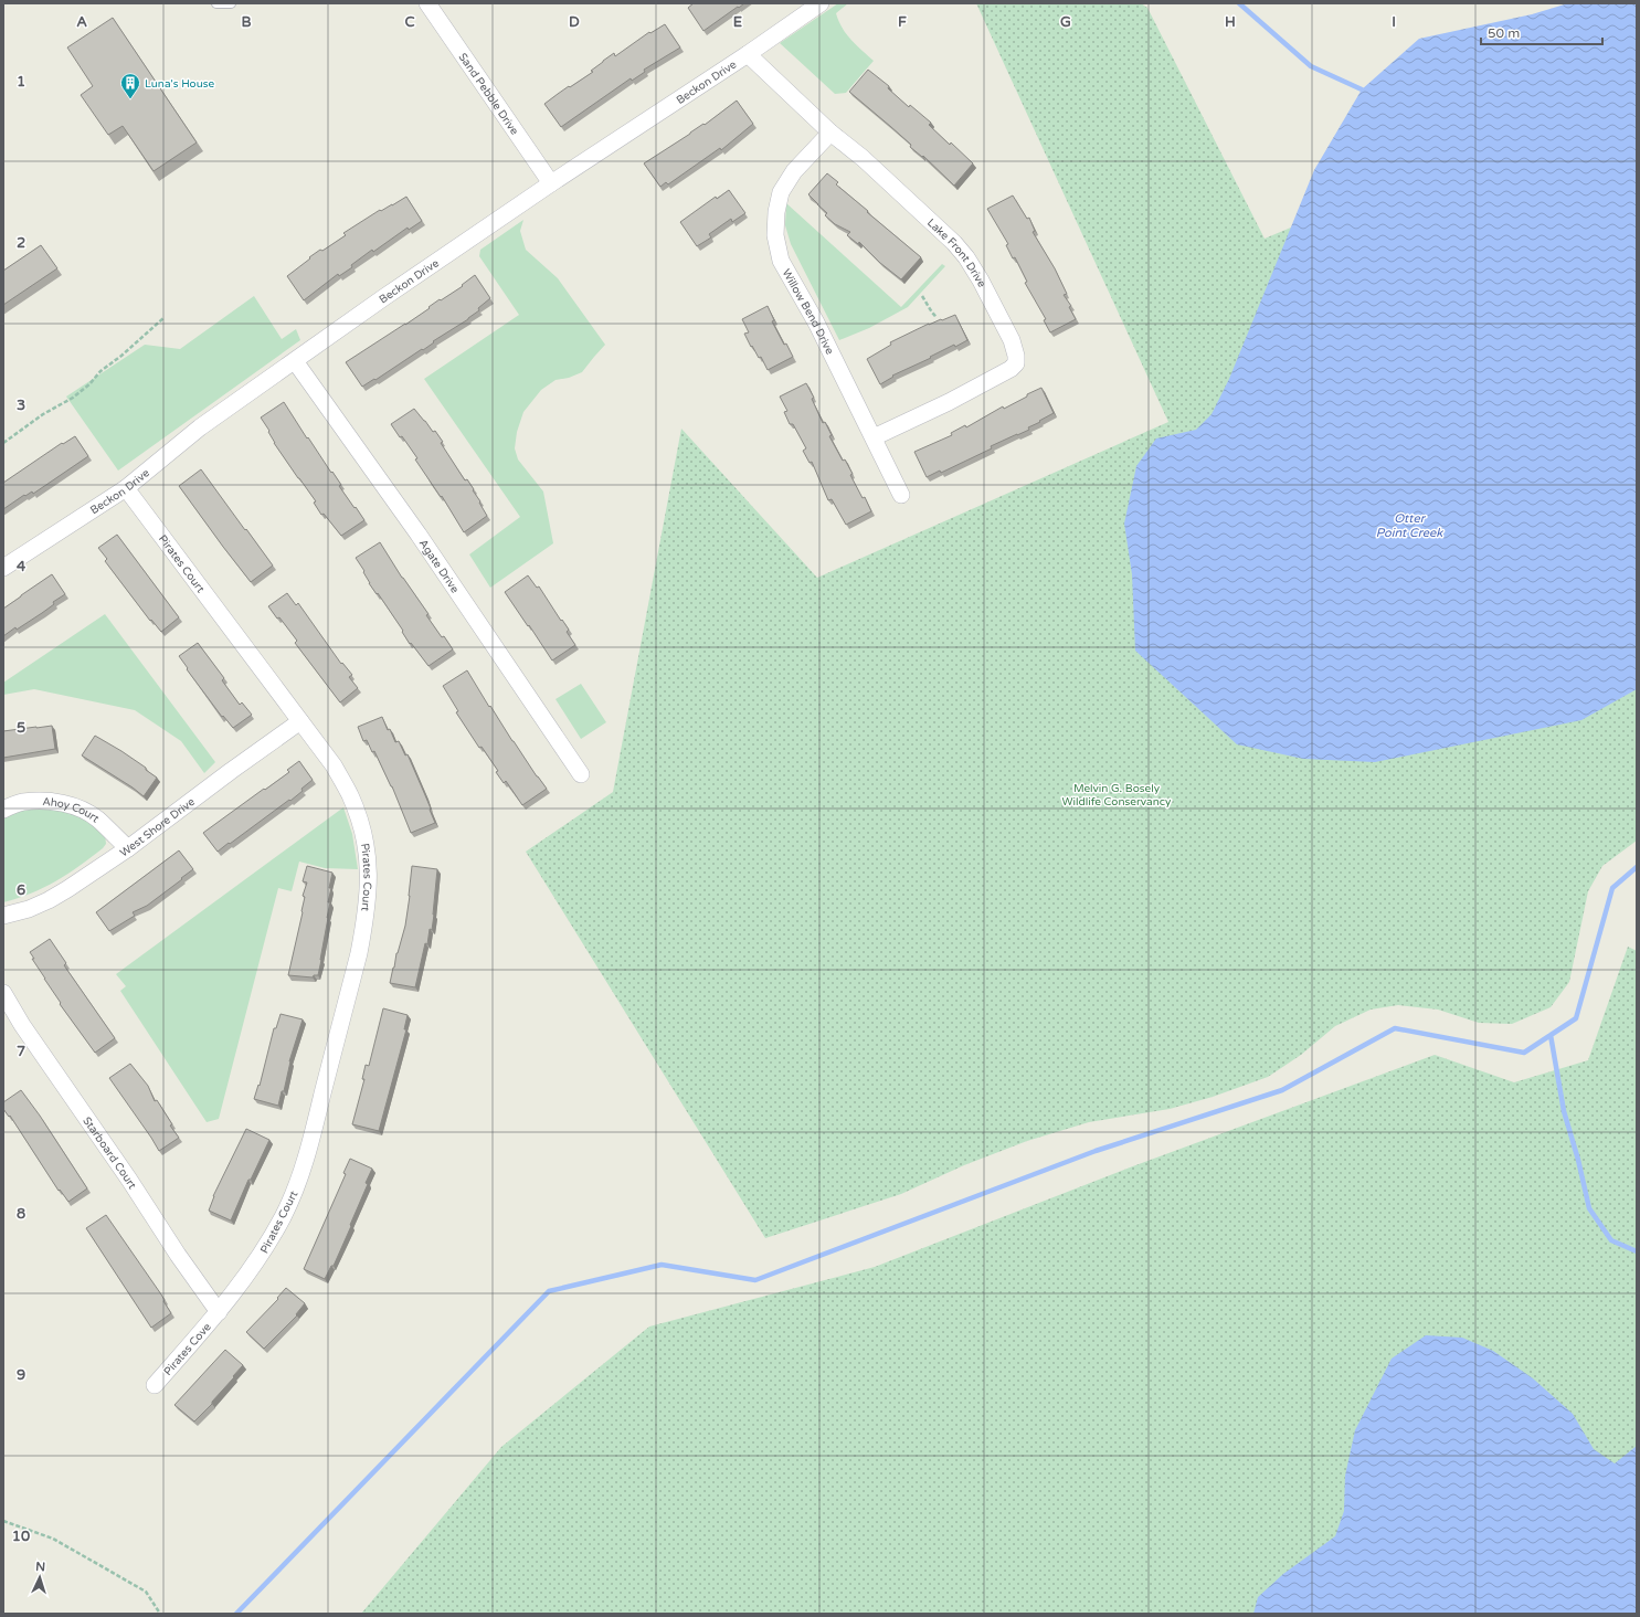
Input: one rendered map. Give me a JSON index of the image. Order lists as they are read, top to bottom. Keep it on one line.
{"streets":{"street":["Beckon Drive","Sand Pebble Drive","Lake Front Drive","Willow Bend Drive","Pirates Court","Agate Drive","Ahoy Court","West Shore Drive","Starboard Court","Pirates Cove"]},"crossings":[["Beckon Drive","Sand Pebble Drive"],["Beckon Drive","Lake Front Drive"],["Beckon Drive","Pirates Court"],["Beckon Drive","Agate Drive"],["Lake Front Drive","Willow Bend Drive"],["Pirates Court","West Shore Drive"],["Pirates Court","Starboard Court"],["Pirates Court","Pirates Cove"],["Ahoy Court","West Shore Drive"],["Starboard Court","Pirates Cove"]],"water":["Otter Point Creek"],"parks":["Melvin G. Bosely Wildlife Conservancy"],"places":{"building":["Luna's House"]},"scale_bar":"50 m","north":"top","grid":{"columns":["A","B","C","D","E","F","G","H","I"],"rows":["1","2","3","4","5","6","7","8","9","10"]}}
